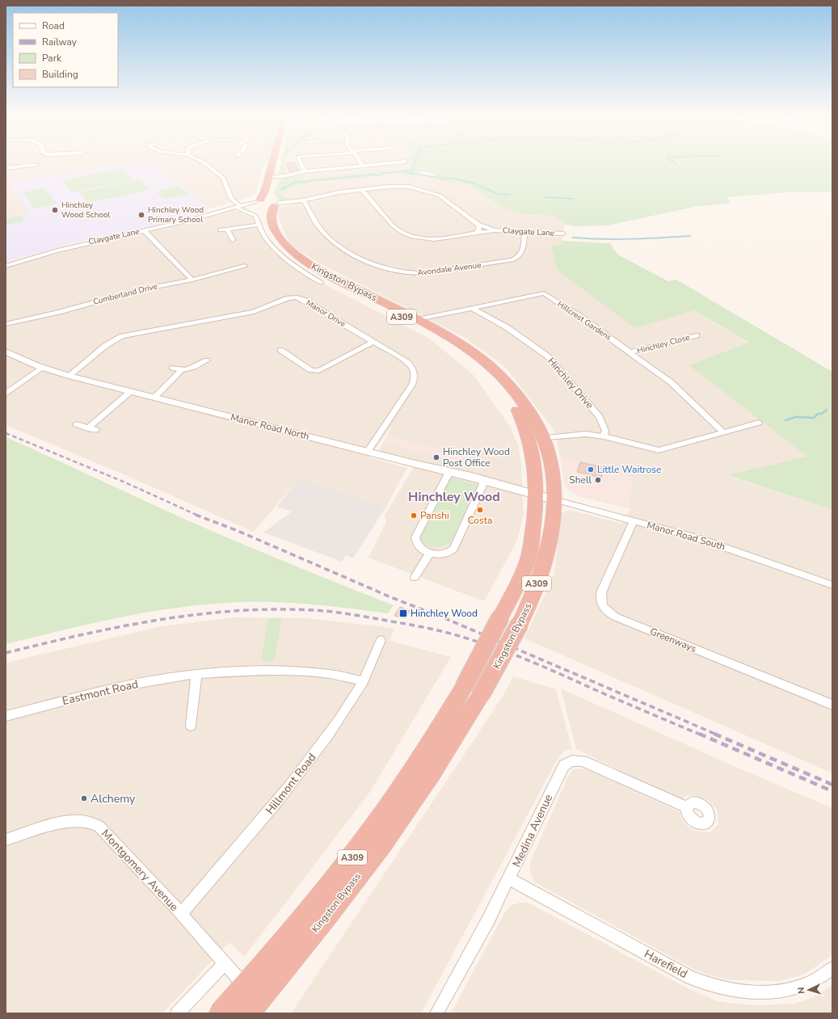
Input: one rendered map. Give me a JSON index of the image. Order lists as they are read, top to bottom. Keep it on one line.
{"streets":{"highway":["Kingston Bypass","A309"],"street":["Claygate Lane","Avondale Avenue","Cumberland Drive","Manor Drive","Hillcrest Gardens","Hinchley Close","Hinchley Drive","Manor Road North","Manor Road South","Greenways","Eastmont Road","Hillmont Road","Medina Avenue","Montgomery Avenue","Harefield"]},"crossings":[["Claygate Lane","Avondale Avenue"],["Claygate Lane","Kingston Bypass"],["Kingston Bypass","Hillcrest Gardens"],["Kingston Bypass","Manor Road North"],["Kingston Bypass","Manor Road South"],["Kingston Bypass","Montgomery Avenue"],["Manor Drive","Manor Road North"],["Hillcrest Gardens","Hinchley Close"],["Hillcrest Gardens","Hinchley Drive"],["Manor Road North","Manor Road South"],["Manor Road South","Greenways"],["Eastmont Road","Hillmont Road"],["Hillmont Road","Montgomery Avenue"],["Medina Avenue","Harefield"]],"districts":["Hinchley Wood"],"places":{"other":["Hinchley Wood School","Hinchley Wood Primary School","Hinchley Wood Post Office","Little Waitrose","Shell","Costa","Panshi","Alchemy"],"transit":["Hinchley Wood"]},"legend":["Road","Railway","Park","Building"],"north":"left"}
